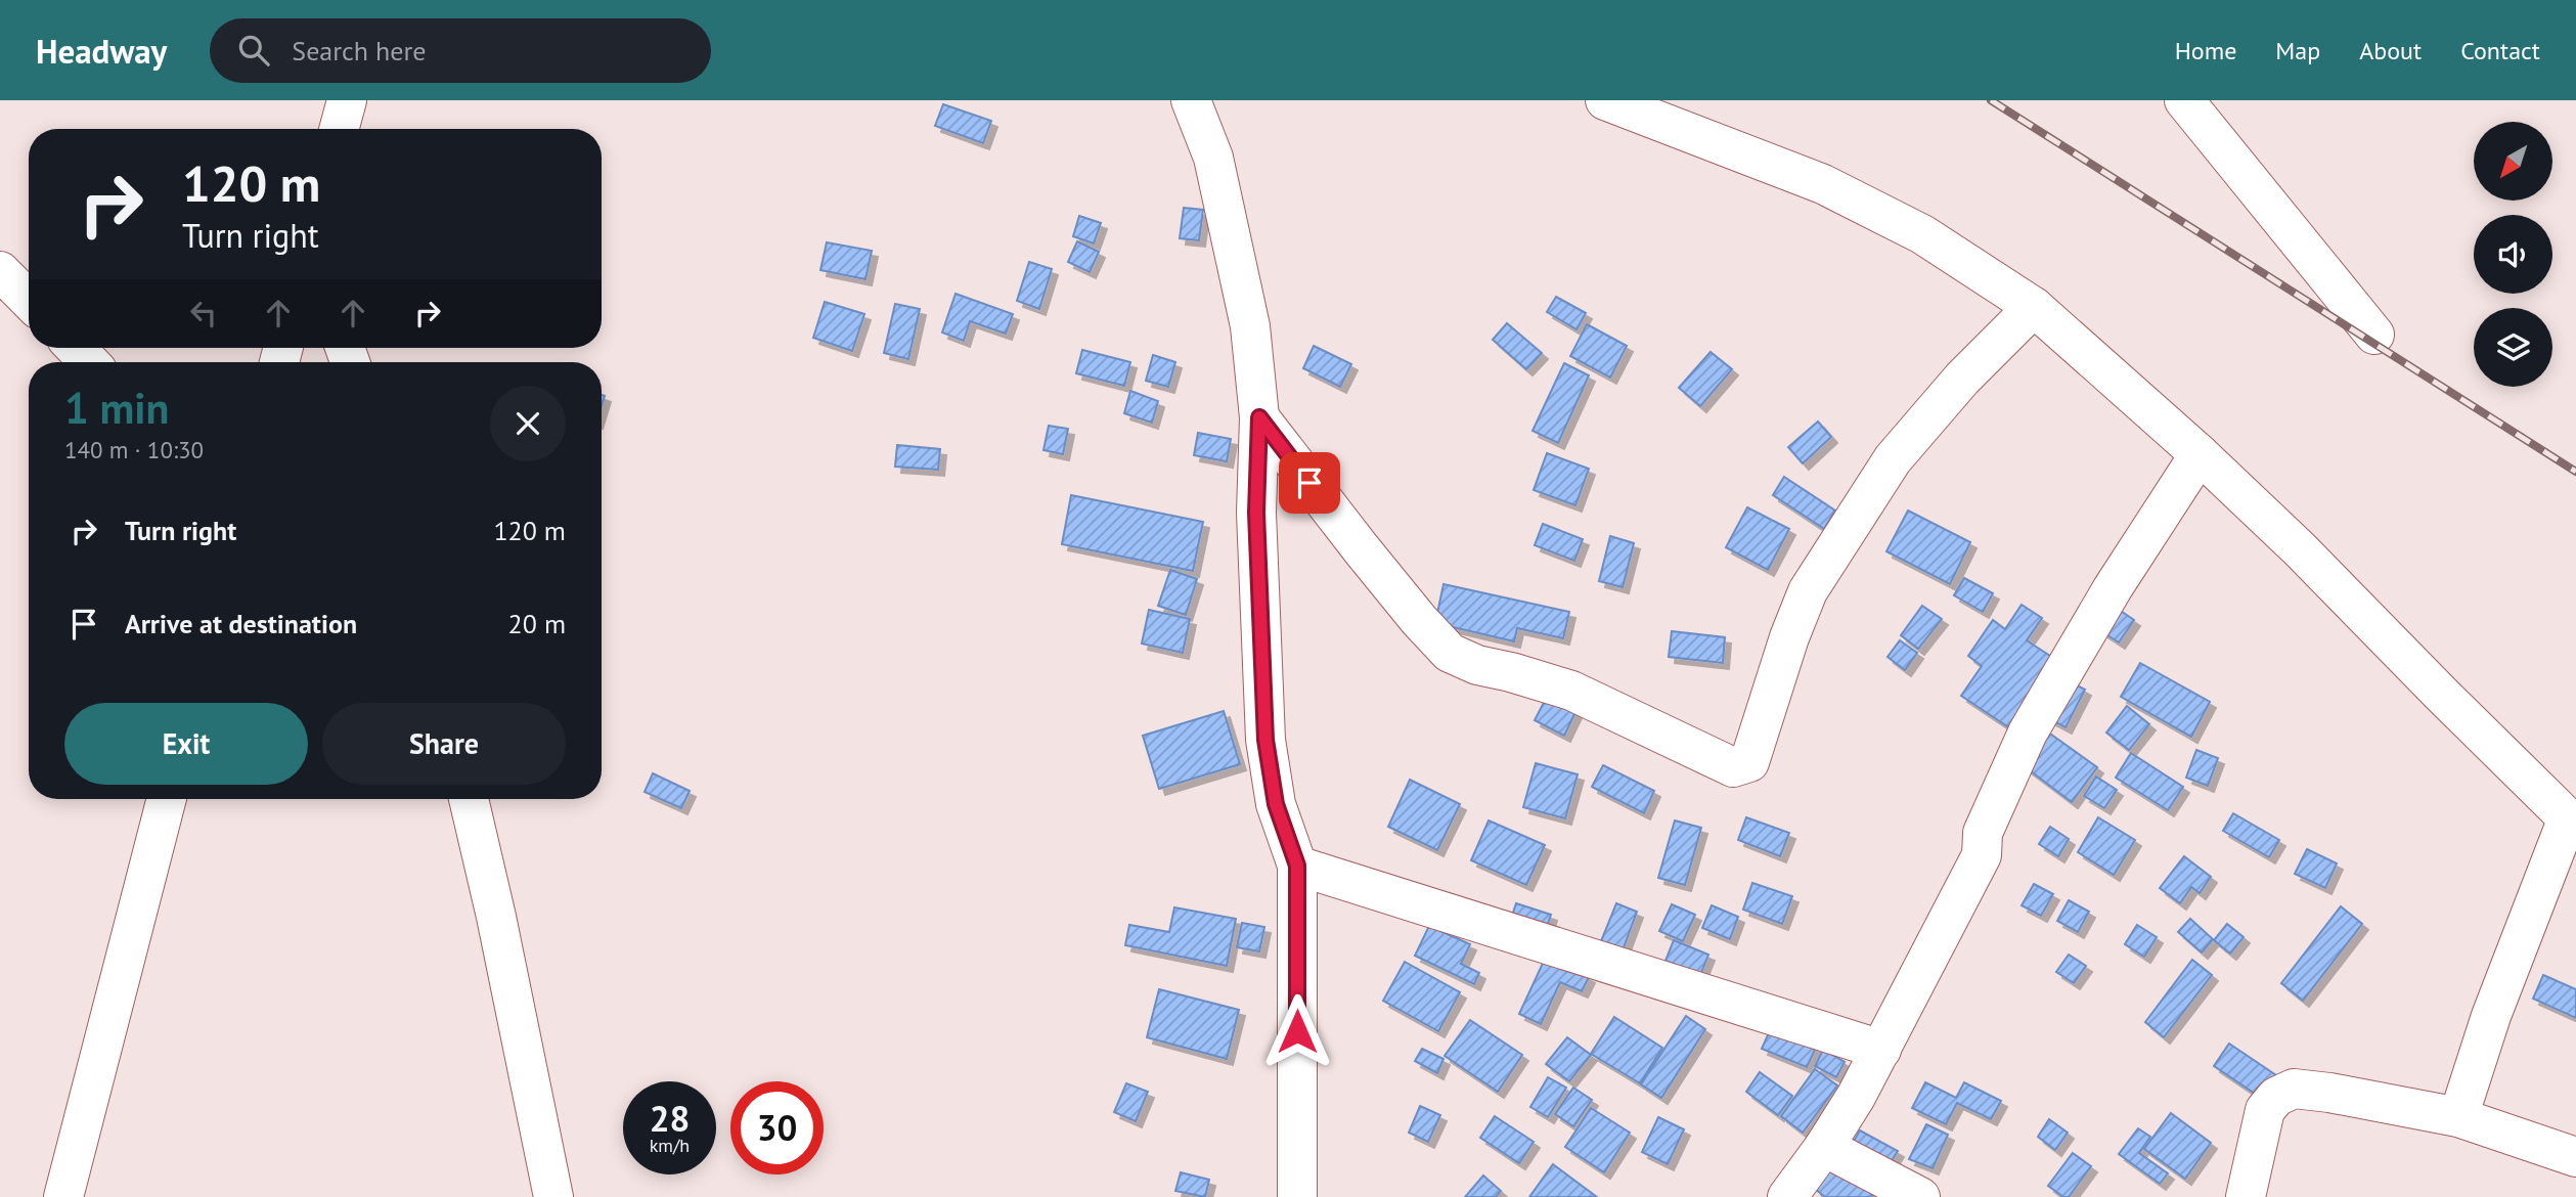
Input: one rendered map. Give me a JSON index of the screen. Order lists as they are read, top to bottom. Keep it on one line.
{"north":"bottom left","page":{"header":"Headway","search":"Search here","nav":["Home","Map","About","Contact"],"turn":["120 m","Turn right"],"heading":["1 min","140 m · 10:30"],"list":[{"name":"Turn right","value":"120 m"},{"name":"Arrive at destination","value":"20 m"}],"buttons":["Exit","Share"],"speed":"28 km/h","limit":"30"}}
